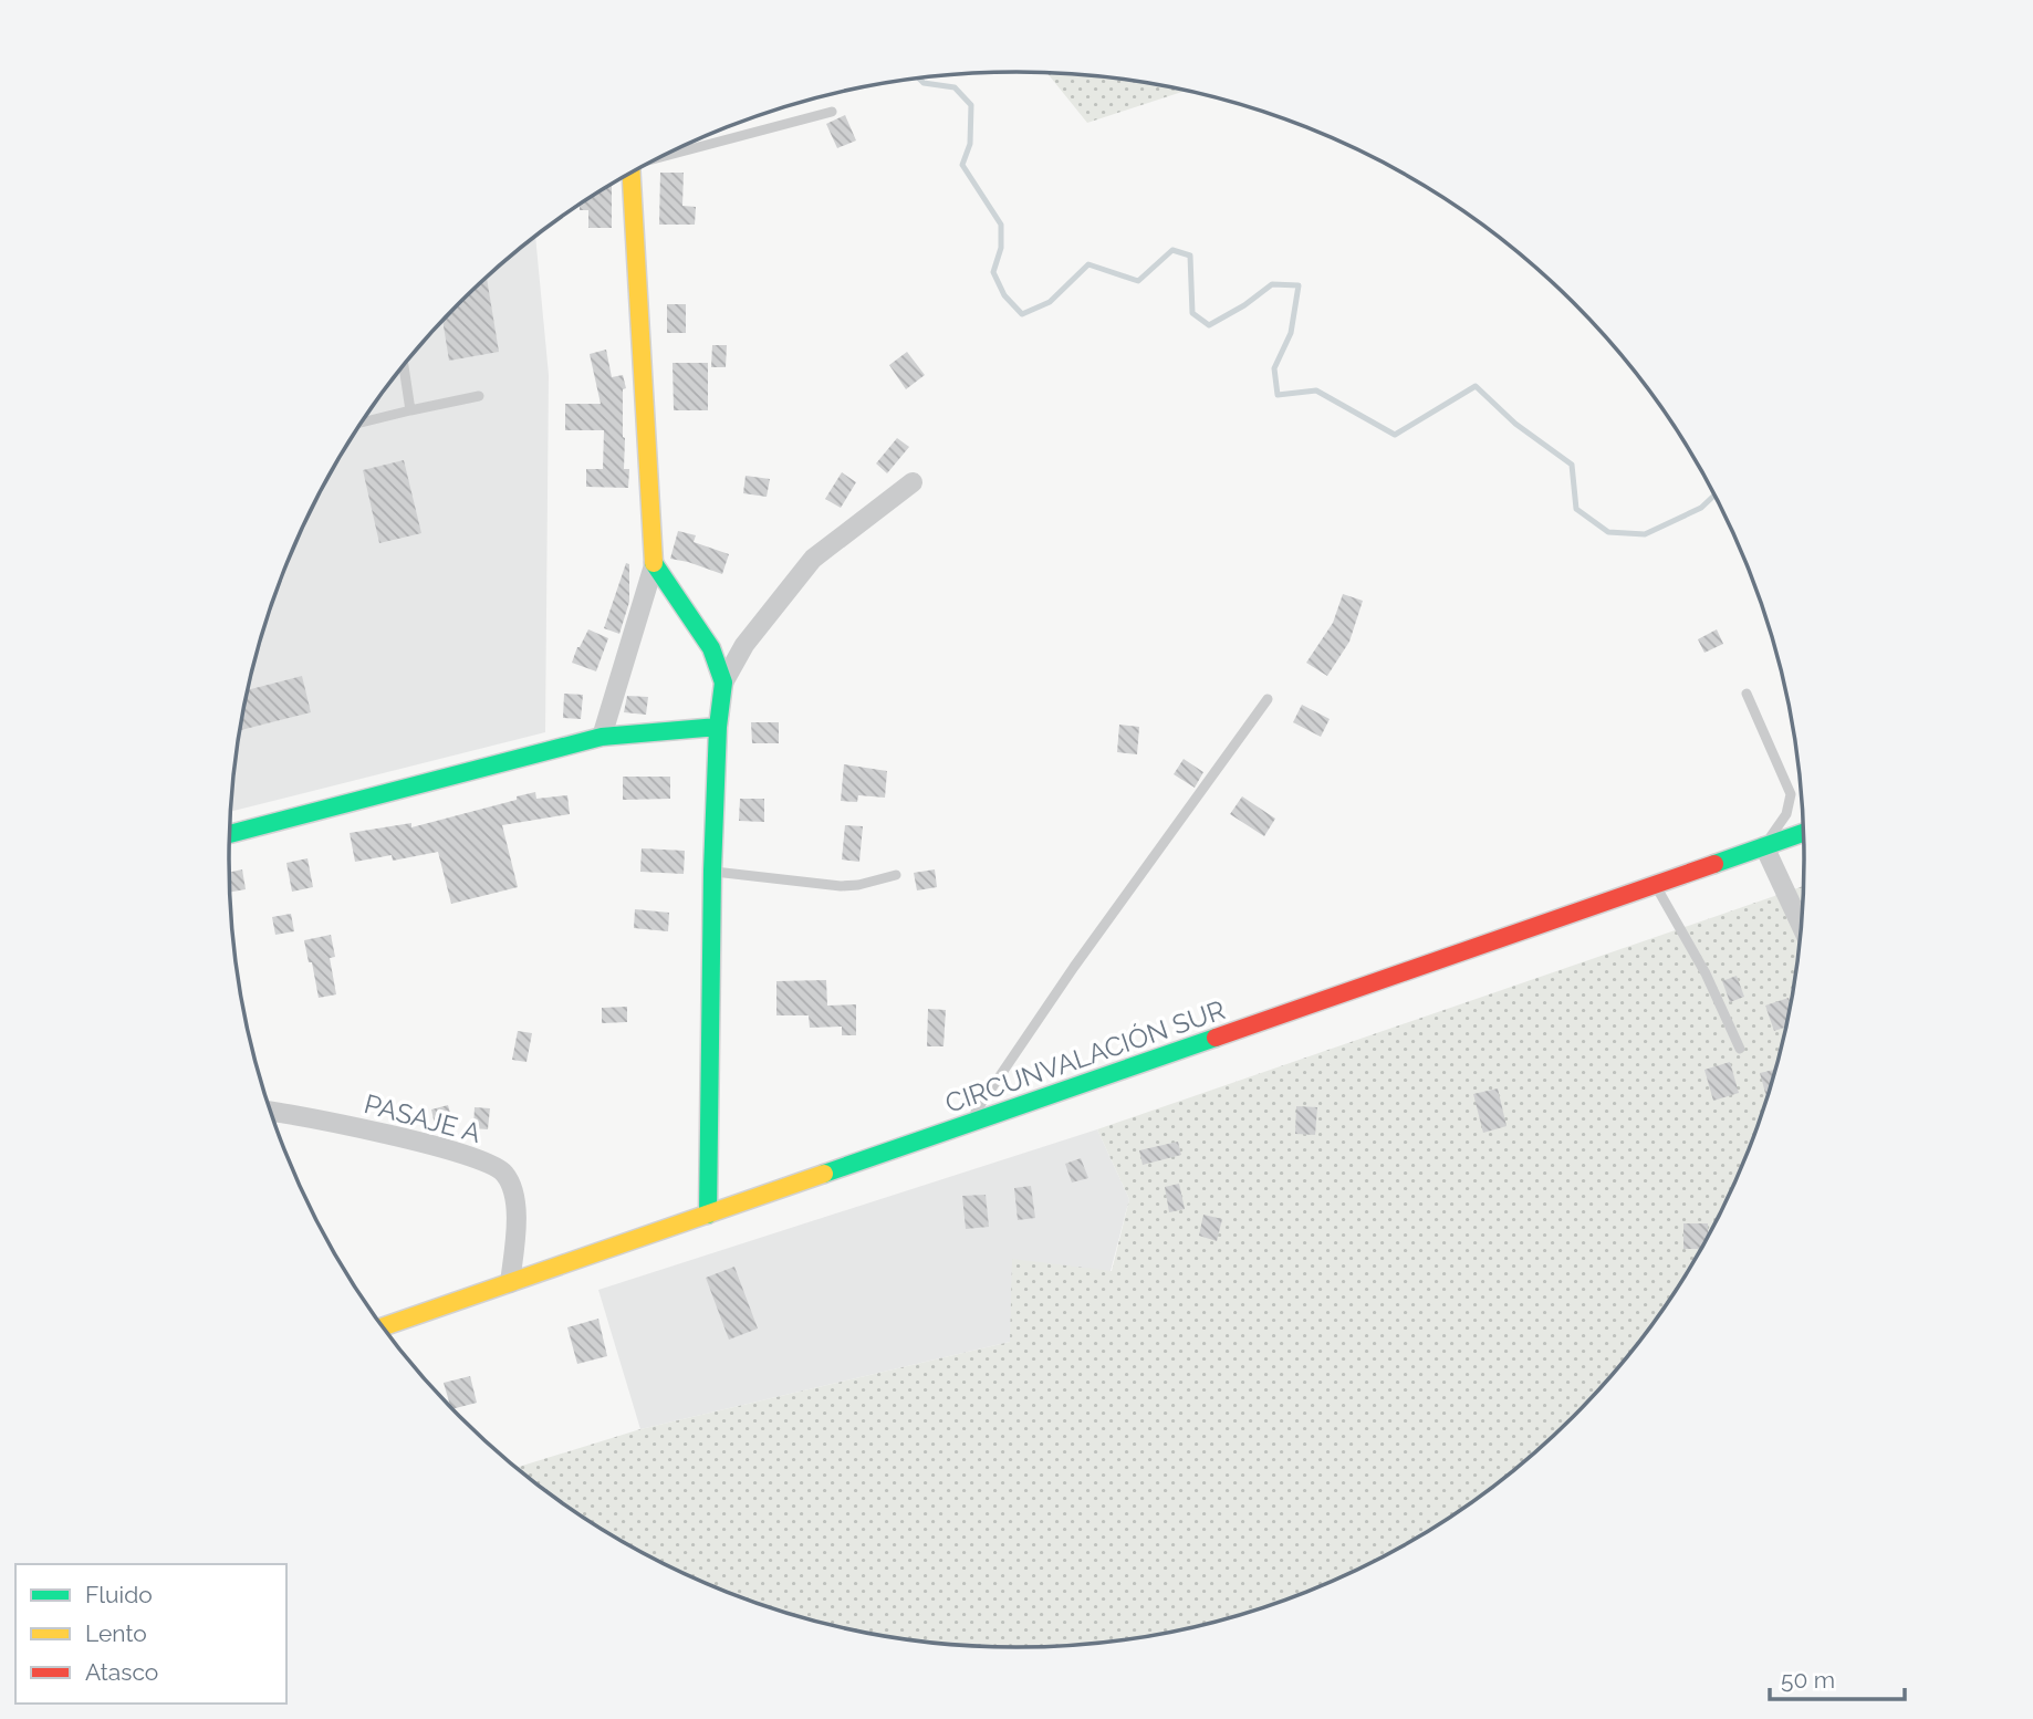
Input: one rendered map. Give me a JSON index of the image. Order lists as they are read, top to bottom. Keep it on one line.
{"streets":{"street":["CIRCUNVALACIÓN SUR","PASAJE A"]},"crossings":[["CIRCUNVALACIÓN SUR","PASAJE A"]],"legend":["Fluido","Lento","Atasco"],"scale_bar":"50 m"}
